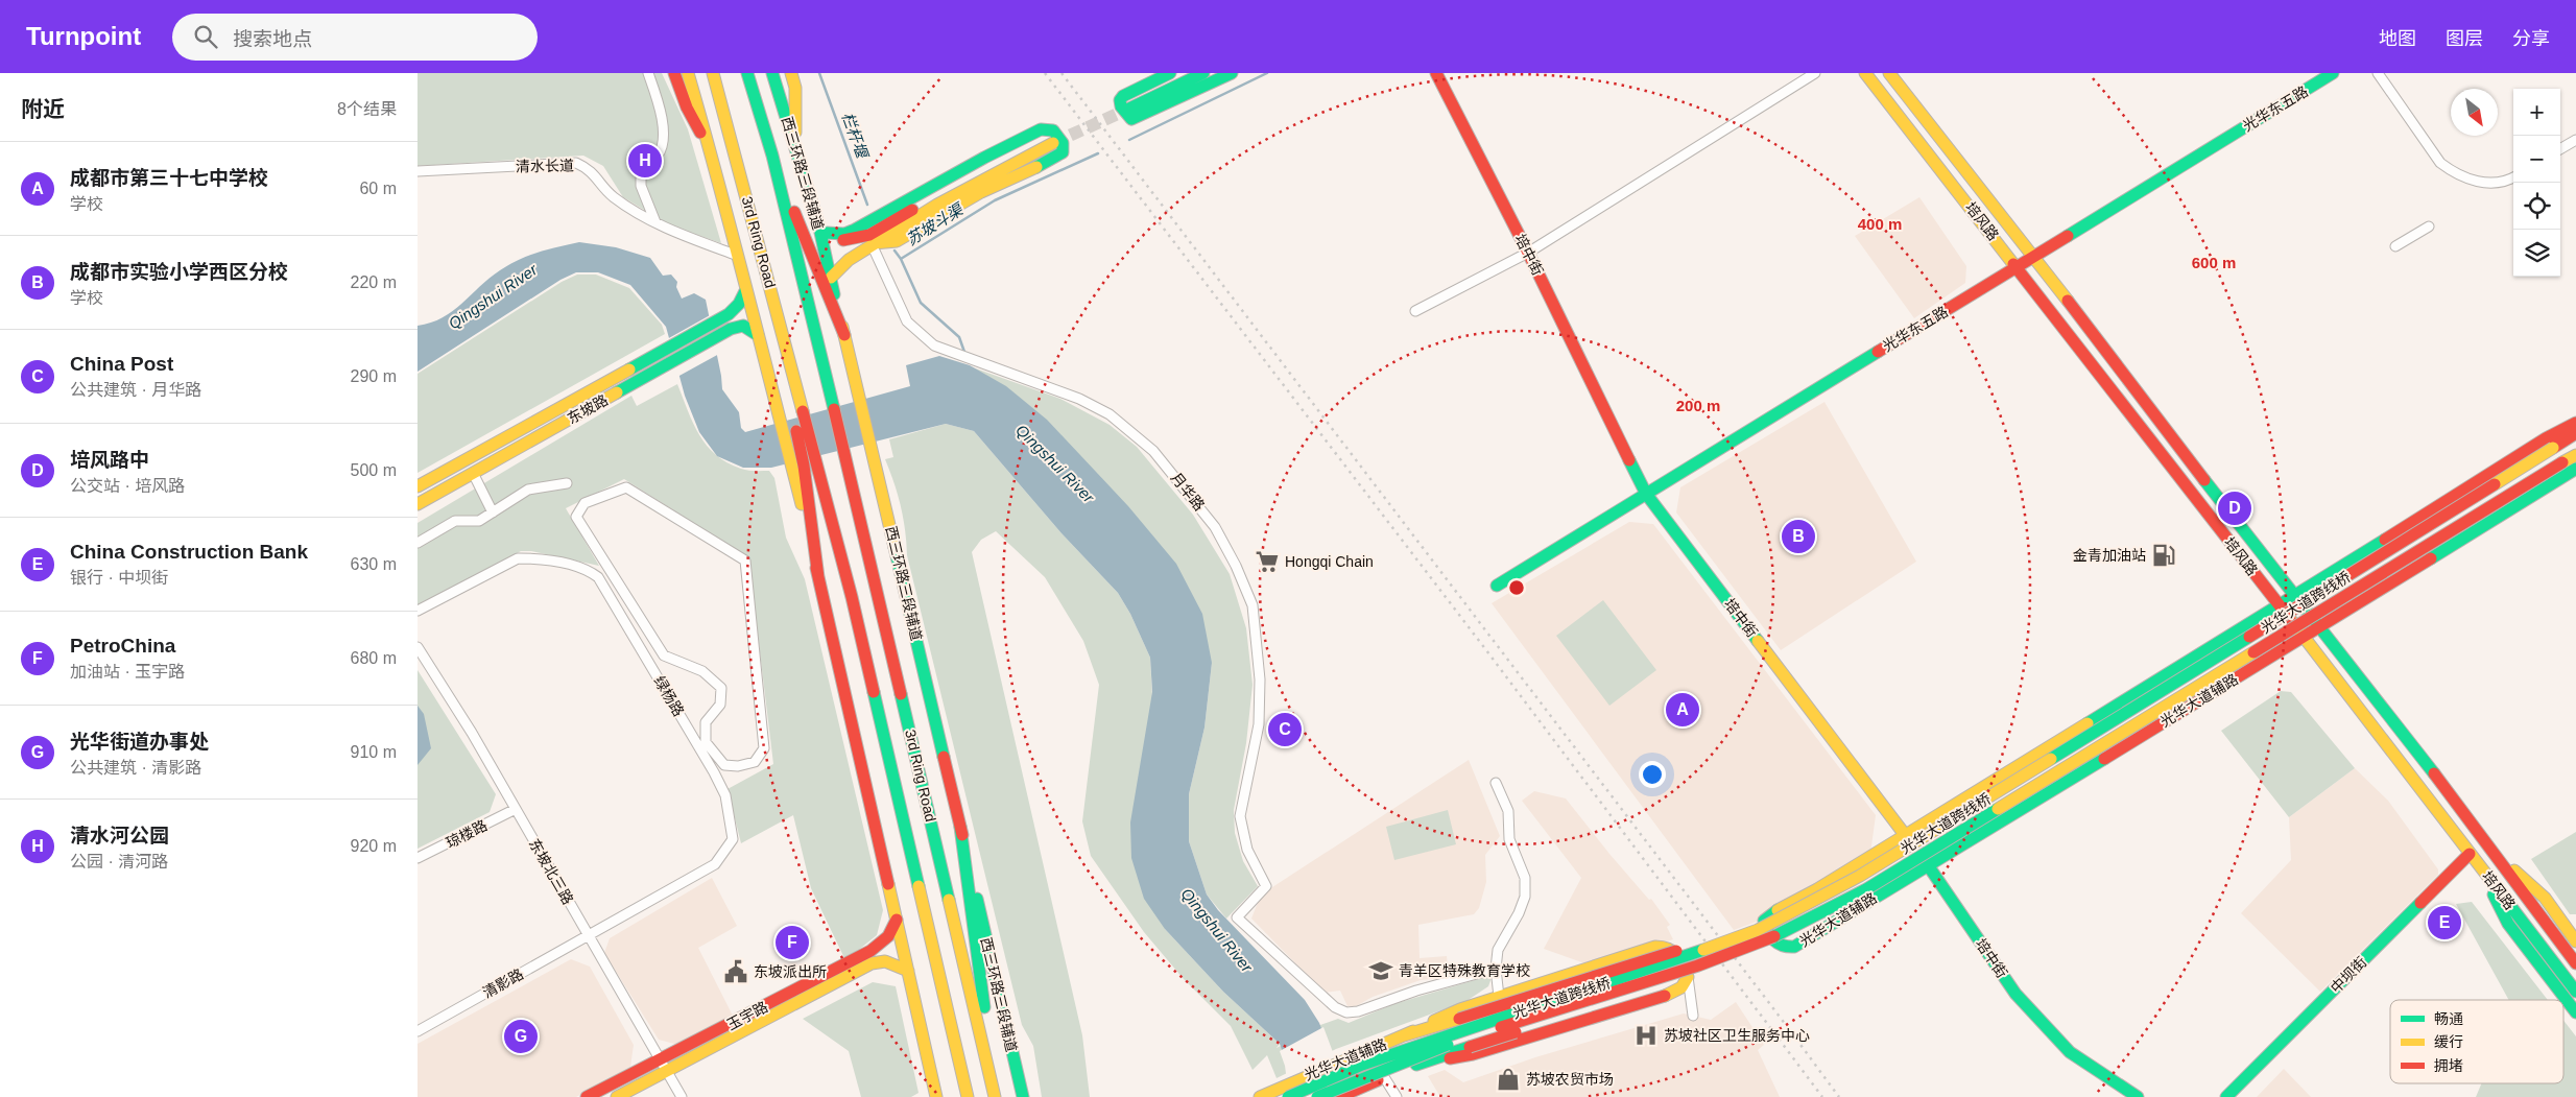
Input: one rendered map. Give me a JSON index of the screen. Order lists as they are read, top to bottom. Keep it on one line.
{"streets":{"main road":["光华东五路","西三环路三段辅道","培风路","3rd Ring Road","培中街","东坡路","光华大道跨线桥","光华大道辅路","中坝街","玉宇路"],"street":["清水长道","月华路","绿杨路","琼楼路","东坡北三路","清影路"]},"crossings":[["光华东五路","培风路"],["光华东五路","培中街"],["培风路","光华大道辅路"],["培风路","中坝街"],["培中街","光华大道辅路"],["绿杨路","东坡北三路"],["绿杨路","清影路"],["琼楼路","东坡北三路"],["东坡北三路","清影路"],["东坡北三路","玉宇路"]],"water":["栏杆堰","苏坡斗渠","Qingshui River"],"places":{"fuel station":["金青加油站"],"supermarket":["Hongqi Chain"],"school or university":["青羊区特殊教育学校"],"public building":["东坡派出所"],"hospital":["苏坡社区卫生服务中心"],"shop":["苏坡农贸市场"]},"legend":["畅通","缓行","拥堵"],"north":"bottom right","page":{"header":"Turnpoint","search":"搜索地点","nav":["地图","图层","分享"],"heading":["附近","8个结果"],"map_buttons":["+","−"],"list":[{"mark":"A","name":"成都市第三十七中学校","note":"学校","value":"60 m"},{"mark":"B","name":"成都市实验小学西区分校","note":"学校","value":"220 m"},{"mark":"C","name":"China Post","note":"公共建筑 · 月华路","value":"290 m"},{"mark":"D","name":"培风路中","note":"公交站 · 培风路","value":"500 m"},{"mark":"E","name":"China Construction Bank","note":"银行 · 中坝街","value":"630 m"},{"mark":"F","name":"PetroChina","note":"加油站 · 玉宇路","value":"680 m"},{"mark":"G","name":"光华街道办事处","note":"公共建筑 · 清影路","value":"910 m"},{"mark":"H","name":"清水河公园","note":"公园 · 清河路","value":"920 m"}],"pins":["H","D","B","A","C","E","F","G"]},"rings":["400 m","600 m","200 m"]}
